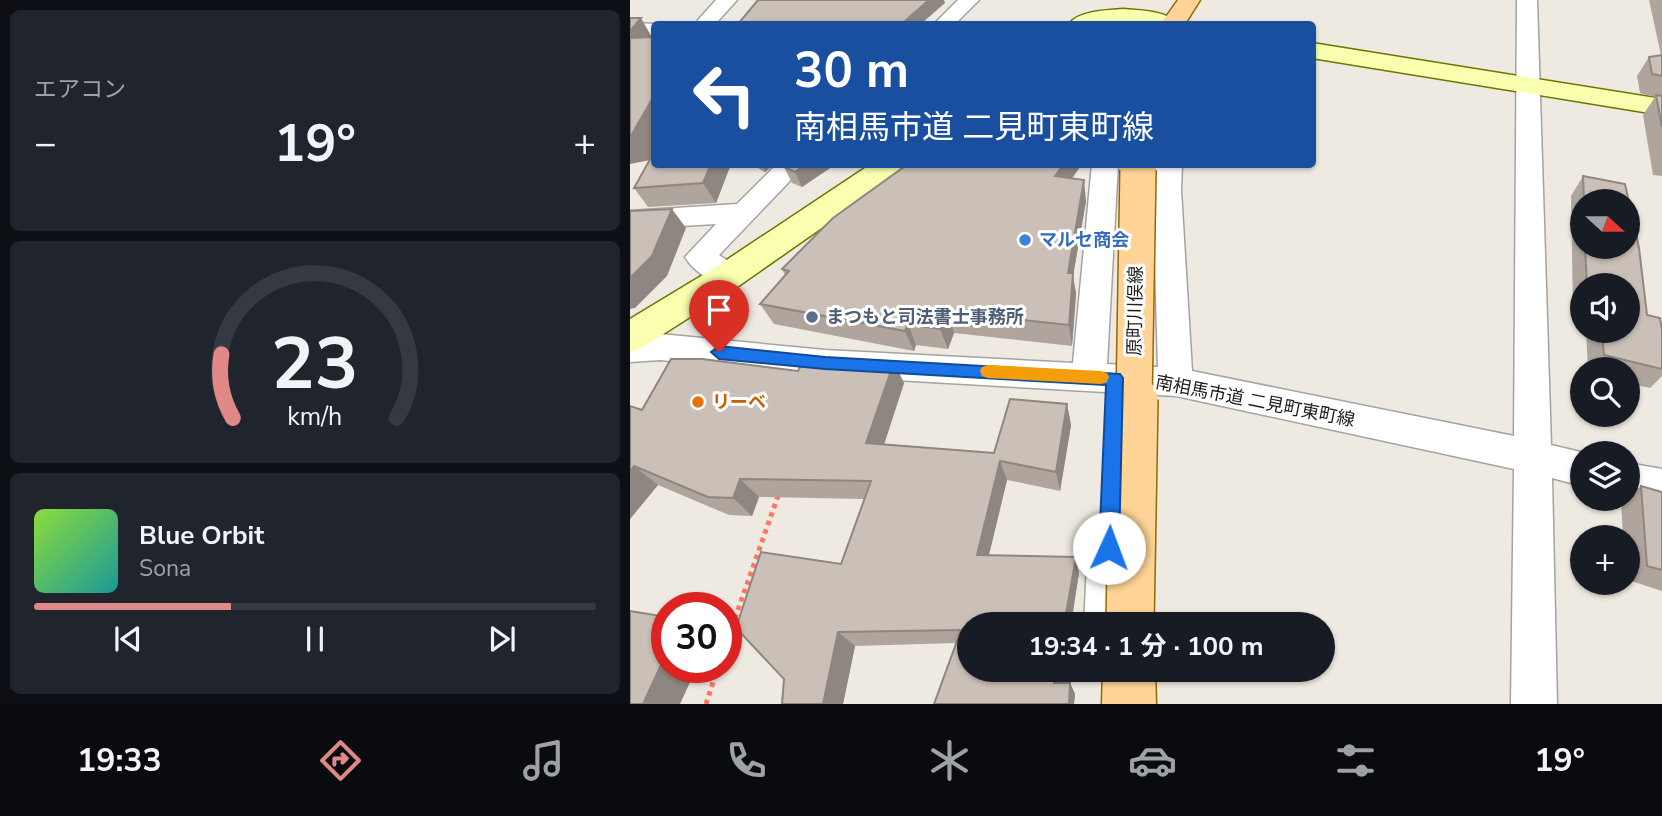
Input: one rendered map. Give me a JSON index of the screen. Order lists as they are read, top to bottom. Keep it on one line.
{"streets":{"main road":["原町川俣線"],"street":["南相馬市道 二見町東町線"]},"places":["マルセ商会","まつもと司法書士事務所","リーベ"],"north":"right","page":{"tile":"エアコン","turn":["30 m","南相馬市道 二見町東町線"],"heat":["−","19°","+"],"map_buttons":"+","song":["Blue Orbit","Sona"],"limit":"30","trip":"19:34 · 1 分 · 100 m","tabs":["19:33","19°"],"gauge":["23","km/h"]}}
